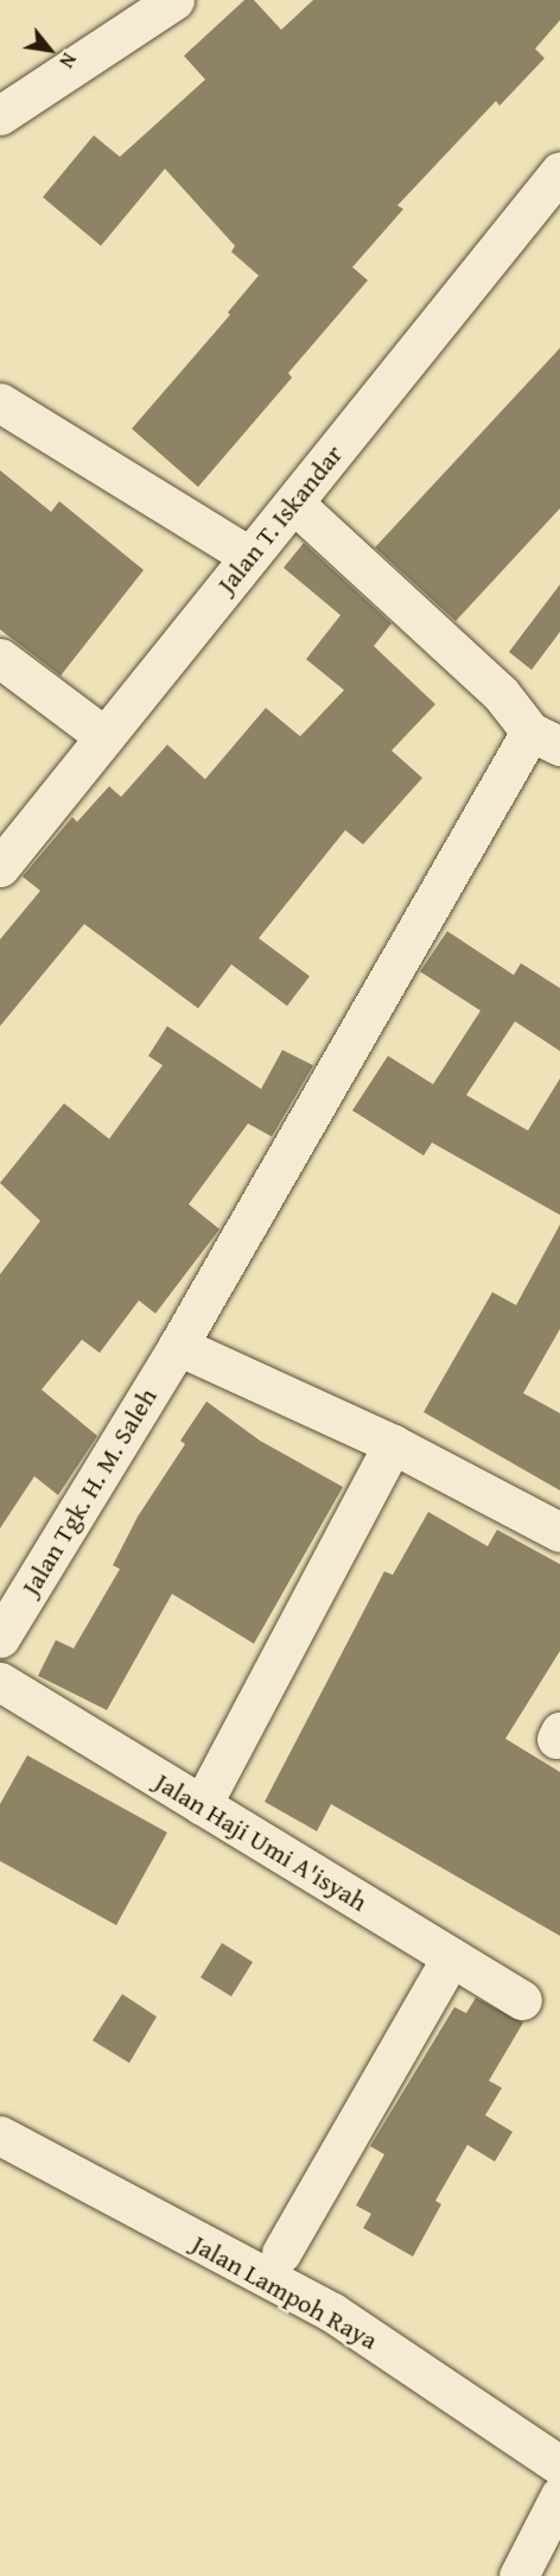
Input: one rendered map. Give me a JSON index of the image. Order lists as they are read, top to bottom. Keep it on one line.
{"streets":{"street":["Jalan T. Iskandar","Jalan Tgk. H. M. Saleh","Jalan Haji Umi A'isyah","Jalan Lampoh Raya"]},"north":"bottom right"}
